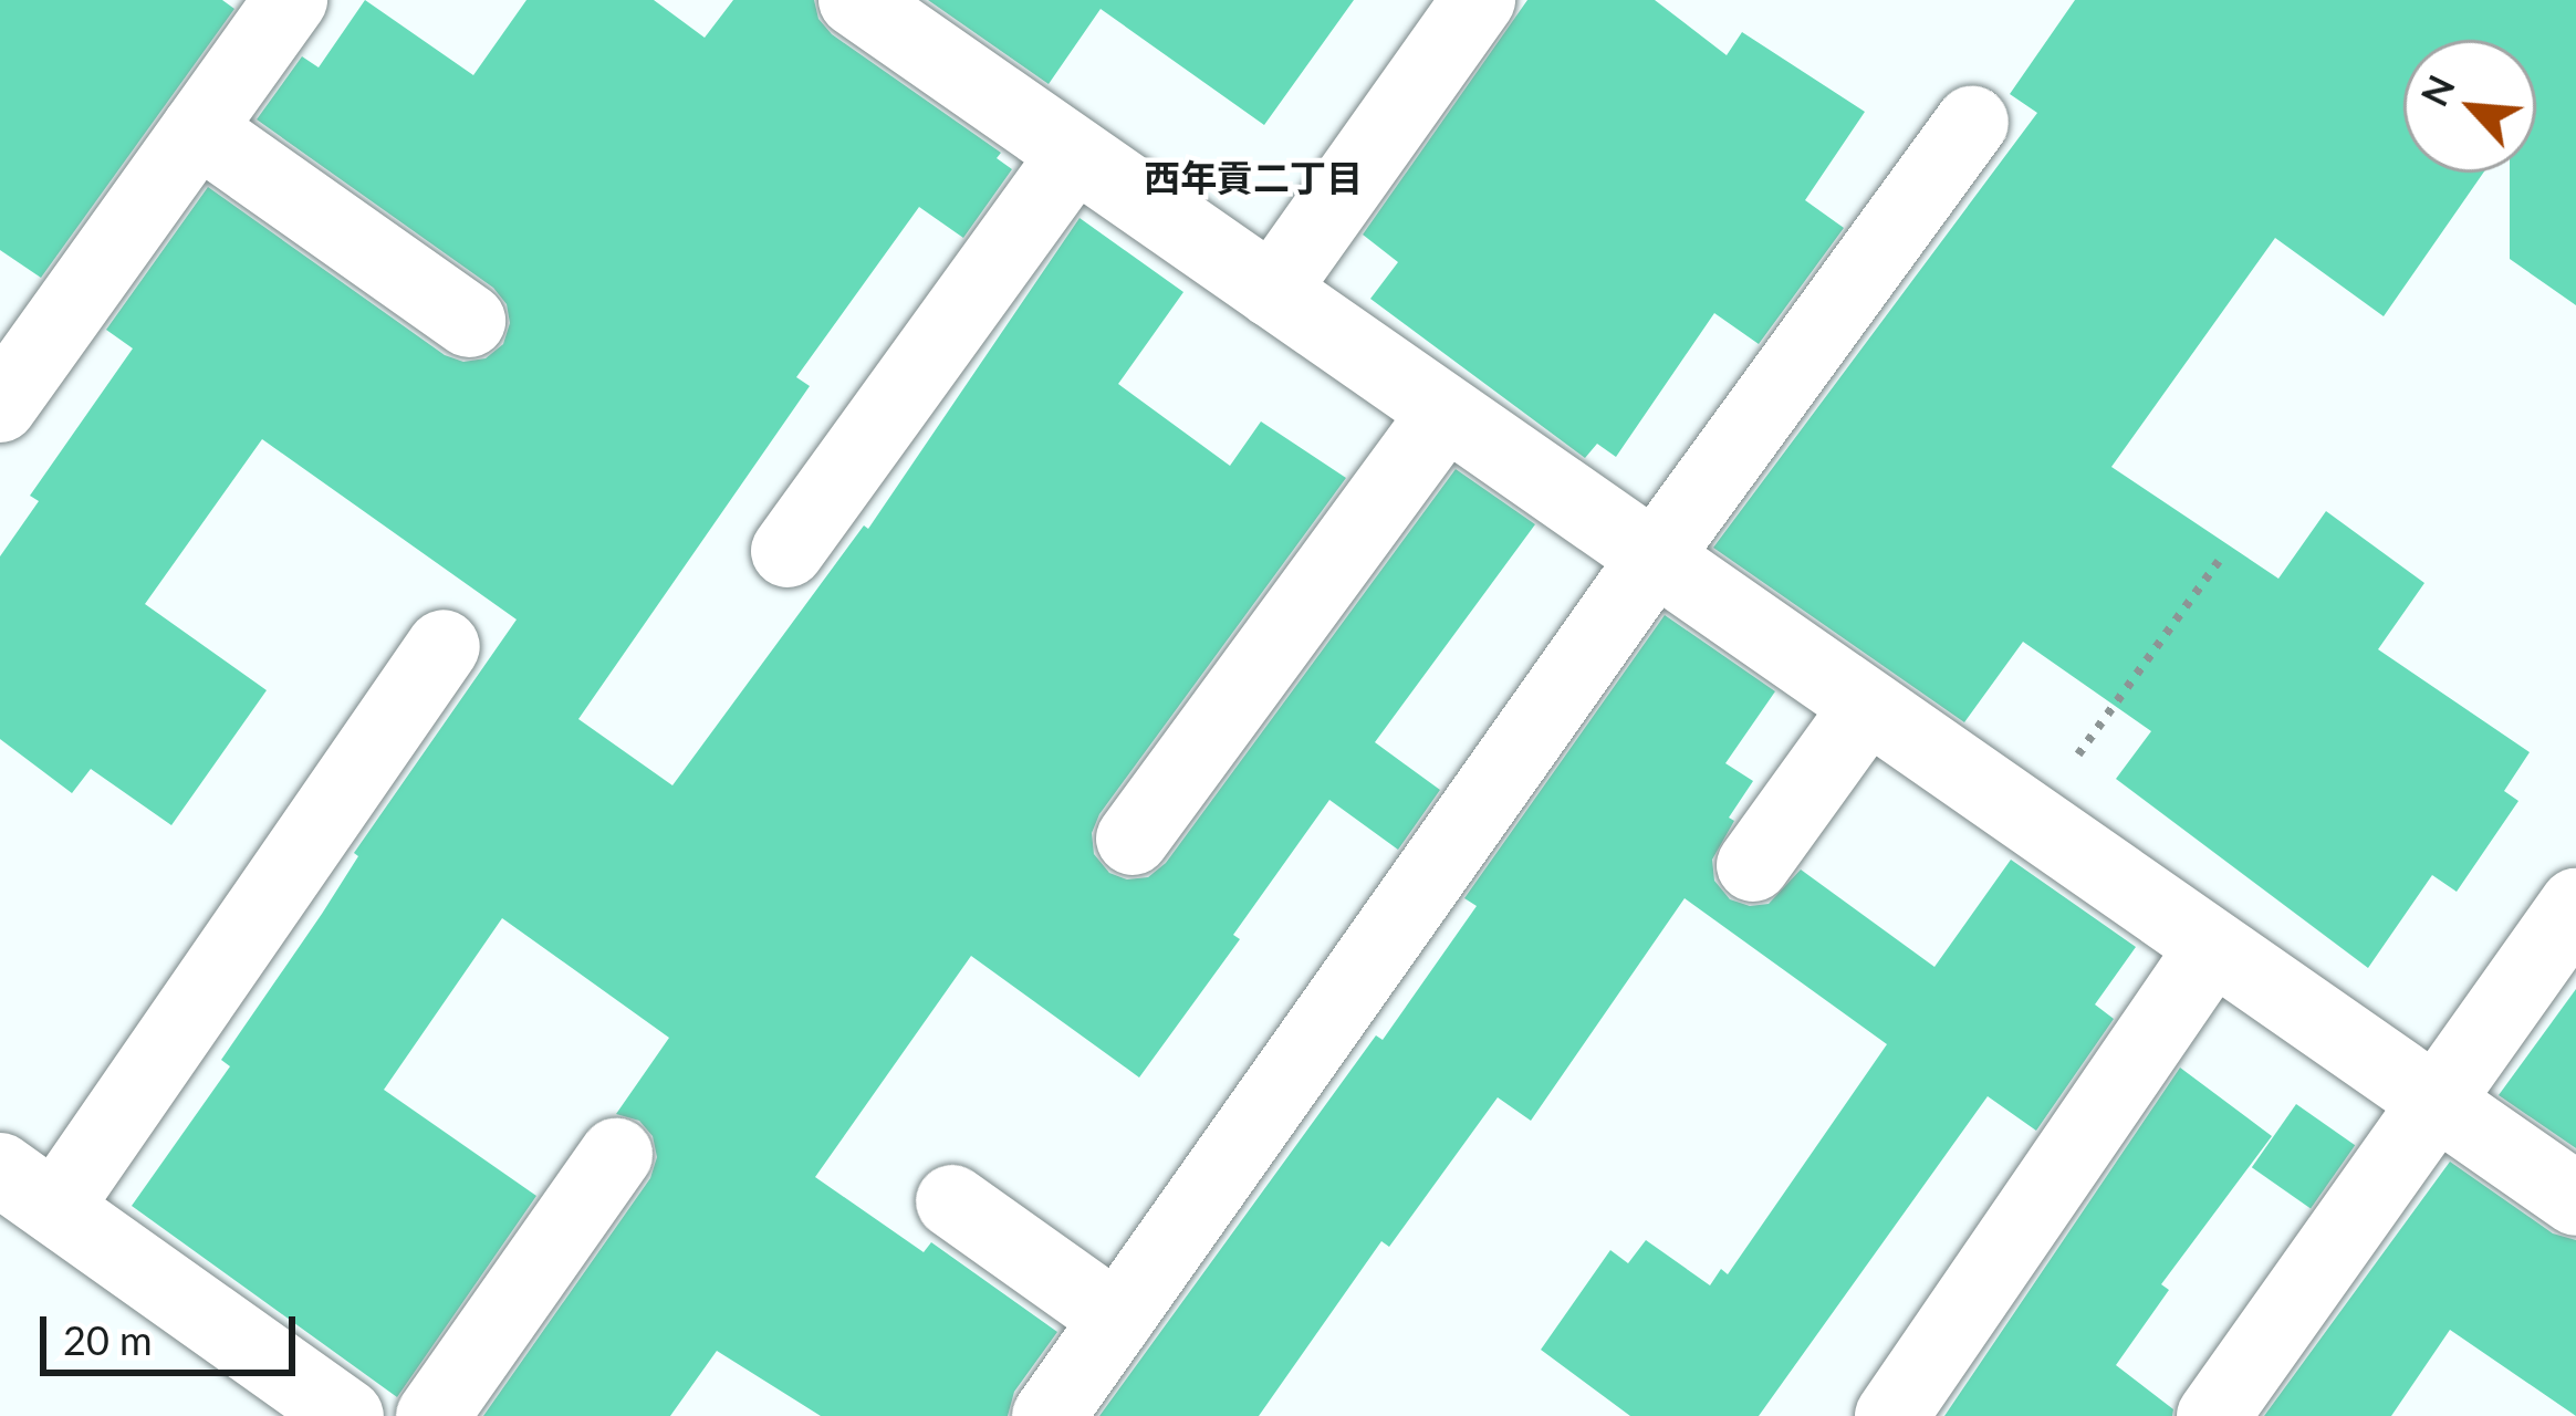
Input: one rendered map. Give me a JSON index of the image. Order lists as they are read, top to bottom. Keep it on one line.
{"districts":["西年貢二丁目"],"scale_bar":"20 m","north":"top left"}
